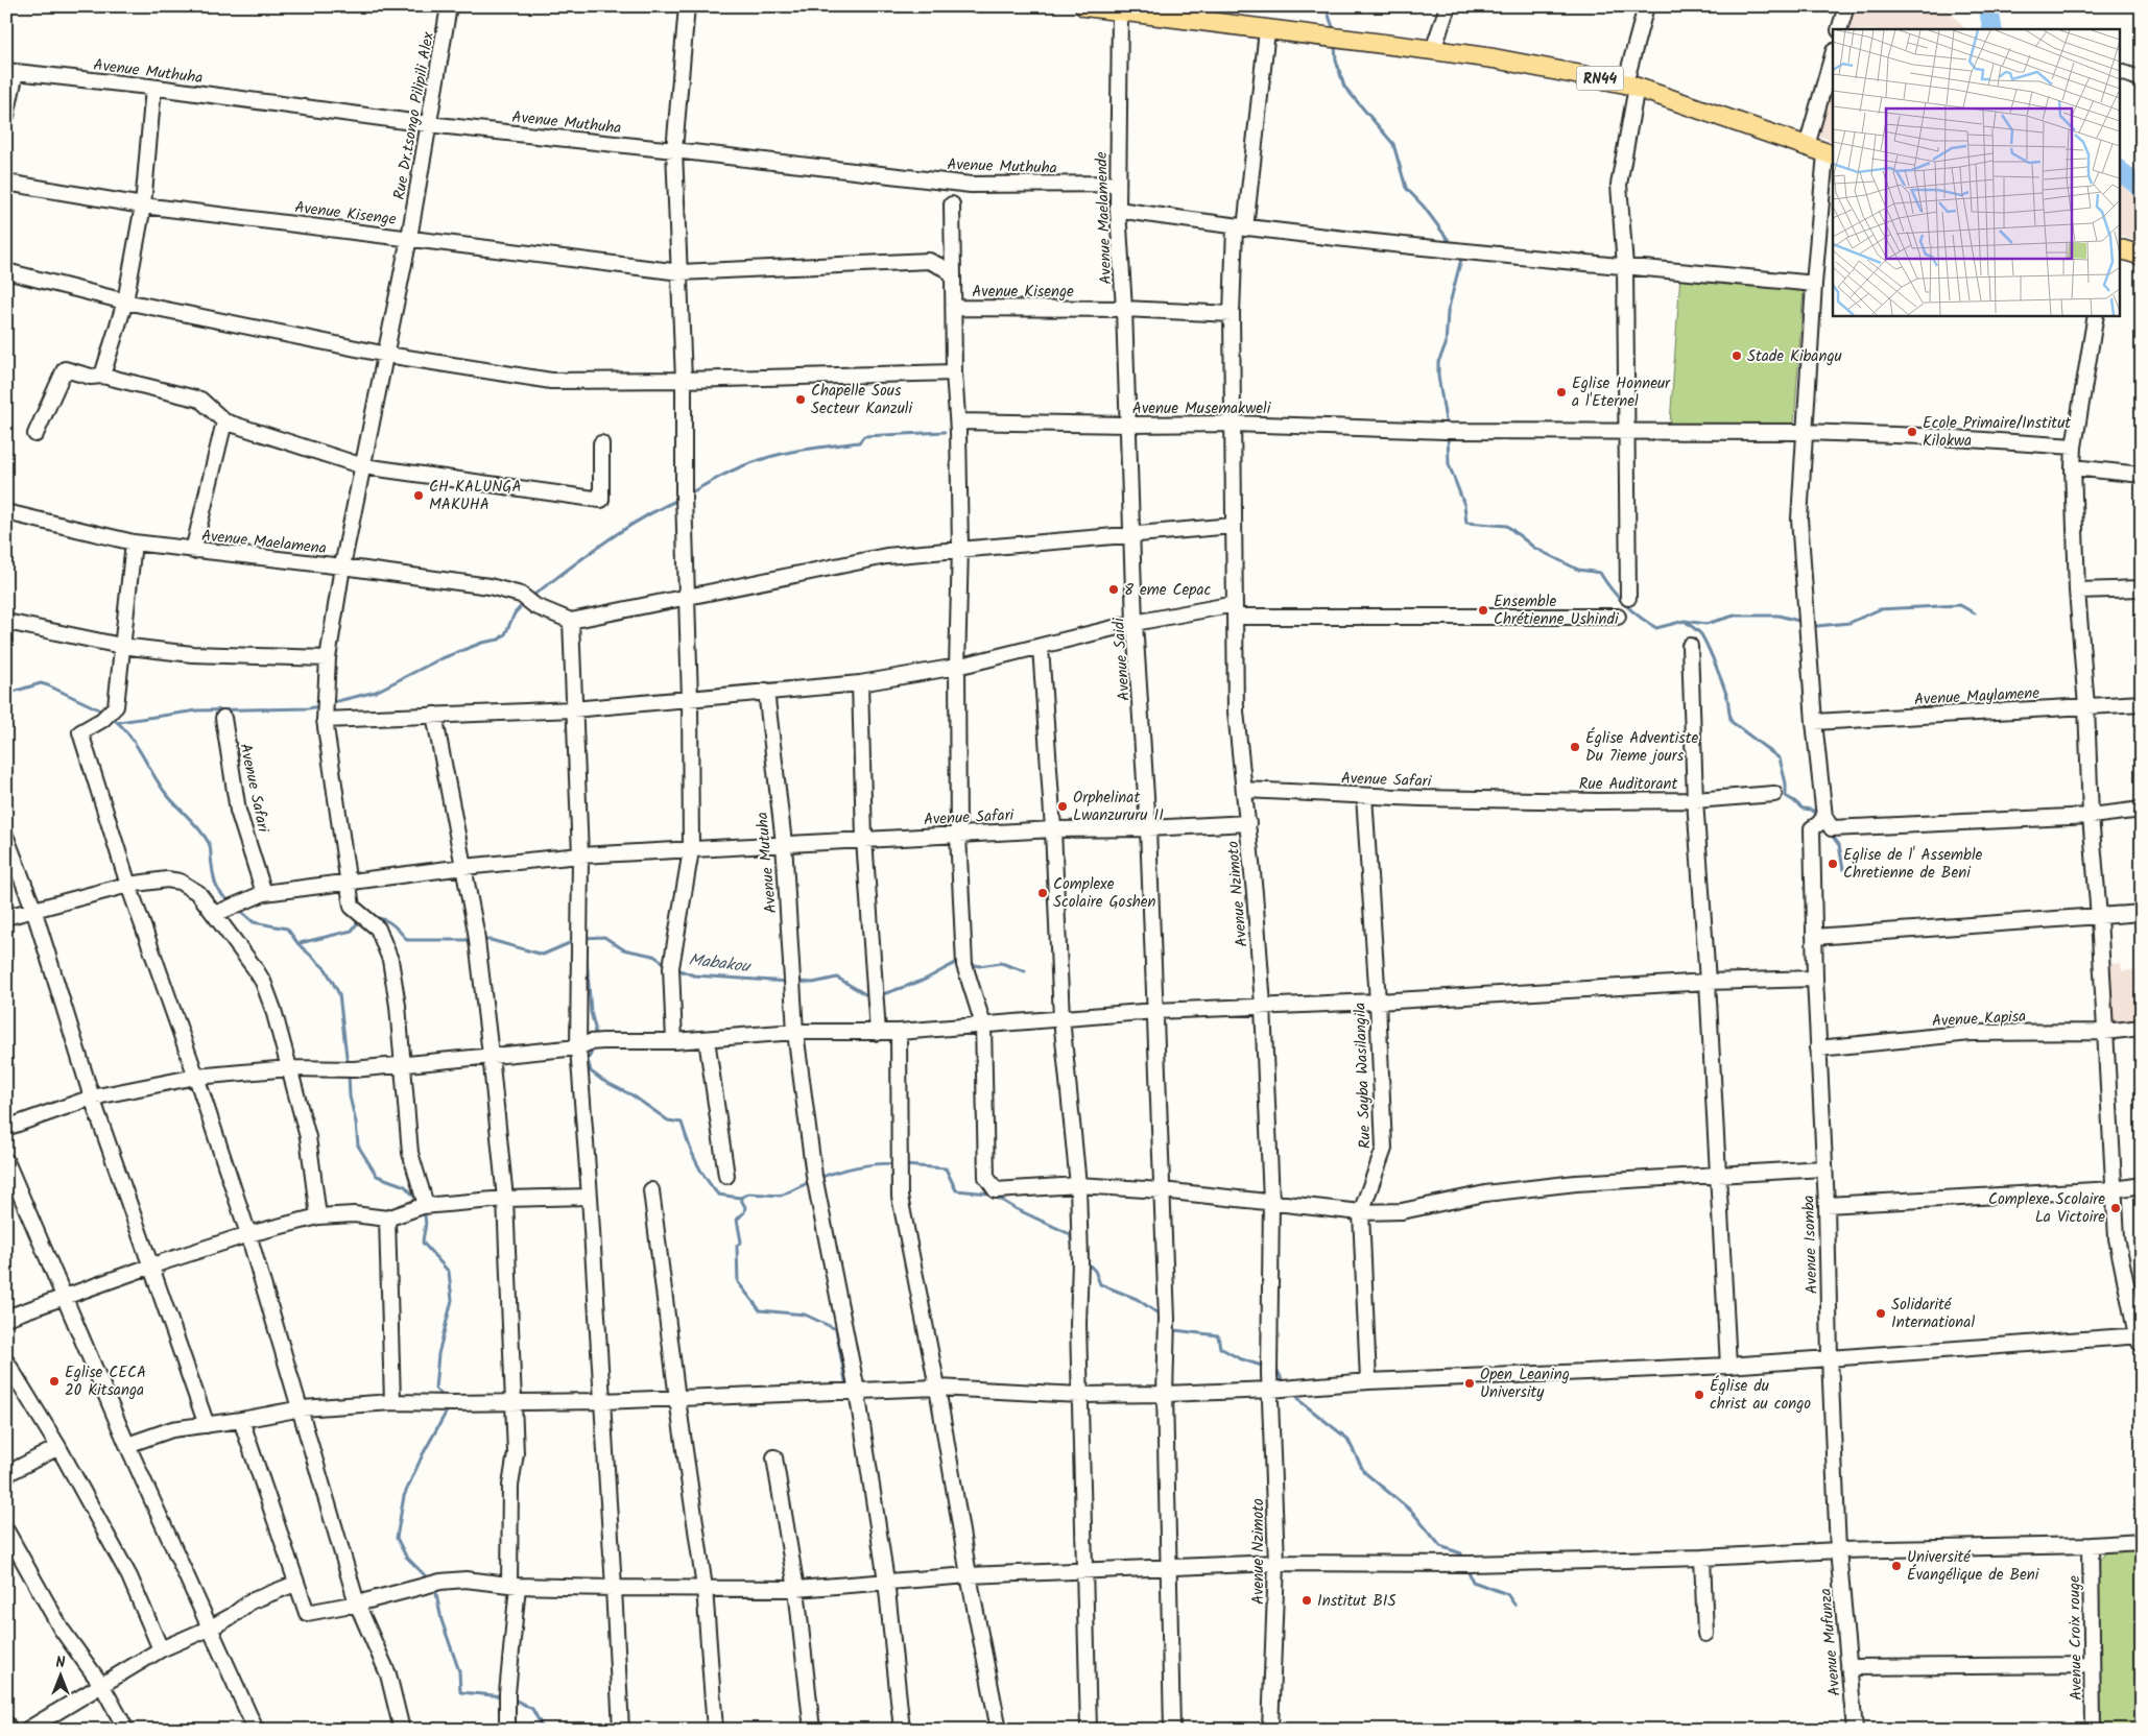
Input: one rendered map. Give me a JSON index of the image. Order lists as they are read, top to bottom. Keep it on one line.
{"streets":{"main road":["RN44"],"street":["Avenue Muthuha","Rue Dr.tsongo Pilipili Alex","Avenue Kisenge","Avenue Maelamende","Avenue Musemakweli","Avenue Maelamena","Avenue Saidi","Avenue Maylamene","Avenue Safari","Rue Auditorant","Avenue Mutuha","Avenue Nzimoto","Avenue Kapisa","Rue Sayba Wasilangila","Avenue Isomba","Avenue Croix rouge","Avenue Mufunza"]},"crossings":[["Avenue Muthuha","Rue Dr.tsongo Pilipili Alex"],["Avenue Muthuha","Avenue Maelamende"],["RN44","Avenue Maelamende"],["Rue Dr.tsongo Pilipili Alex","Avenue Kisenge"],["Rue Dr.tsongo Pilipili Alex","Avenue Maelamena"],["Rue Dr.tsongo Pilipili Alex","Avenue Safari"],["Avenue Kisenge","Avenue Maelamende"],["Avenue Maelamende","Avenue Musemakweli"],["Avenue Maelamende","Avenue Saidi"],["Avenue Musemakweli","Avenue Saidi"],["Avenue Musemakweli","Avenue Nzimoto"],["Avenue Saidi","Avenue Safari"],["Avenue Safari","Rue Auditorant"],["Avenue Safari","Avenue Mutuha"],["Avenue Safari","Avenue Nzimoto"],["Avenue Safari","Rue Sayba Wasilangila"],["Avenue Kapisa","Avenue Isomba"],["Avenue Isomba","Avenue Mufunza"]],"water":["Mabakou"],"places":["Stade Kibangu","Eglise Honneur a l'Eternel","Chapelle Sous Secteur Kanzuli","Ecole Primaire/Institut Kilokwa","CH KALUNGA MAKUHA","8 eme Cepac","Ensemble Chrétienne Ushindi","Église Adventiste Du 7ieme jours","Orphelinat Lwanzururu II","Eglise de l' Assemble Chretienne de Beni","Complexe Scolaire Goshen","Complexe Scolaire La Victoire","Solidarité International","Eglise CECA 20 Kitsanga","Open Leaning University","Église du christ au congo","Université Évangélique de Beni","Institut BIS"],"north":"top"}
